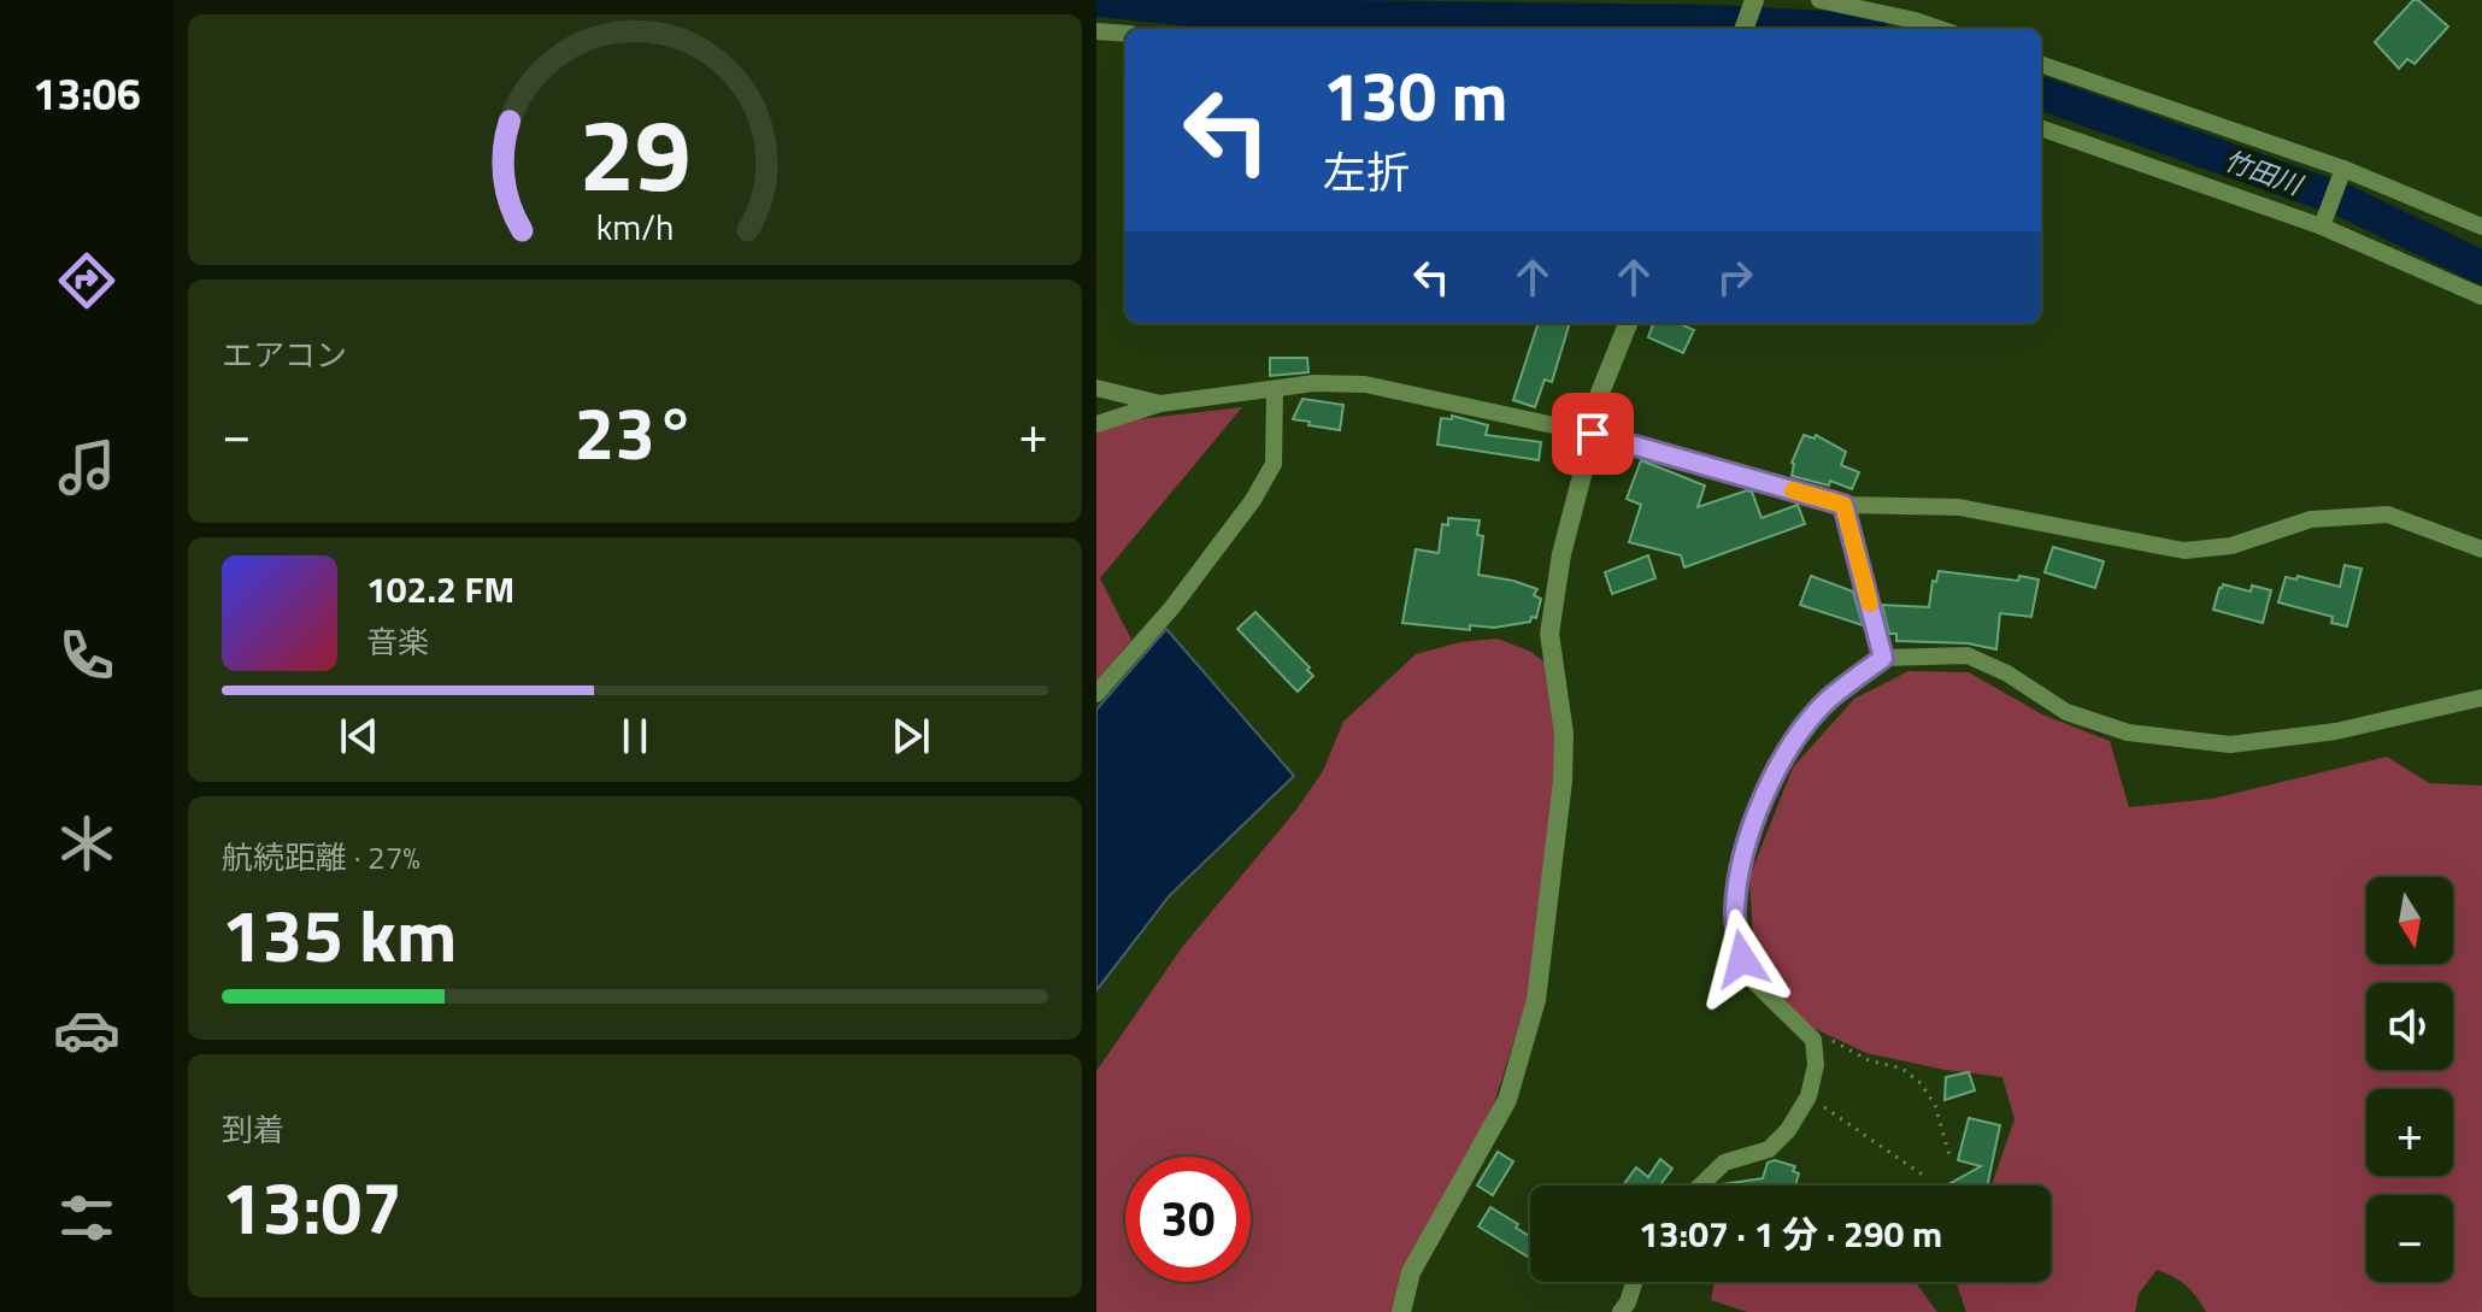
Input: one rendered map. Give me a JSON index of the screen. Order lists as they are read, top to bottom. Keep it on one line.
{"water":["竹田川"],"north":"bottom","page":{"tabs":"13:06","turn":["130 m","左折"],"tile":["エアコン",["航続距離 · 27%","135 km"],["到着","13:07"]],"heat":["−","23°","+"],"song":["102.2 FM","音楽"],"map_buttons":["+","−"],"limit":"30","trip":"13:07 · 1 分 · 290 m","gauge":["29","km/h"]}}
